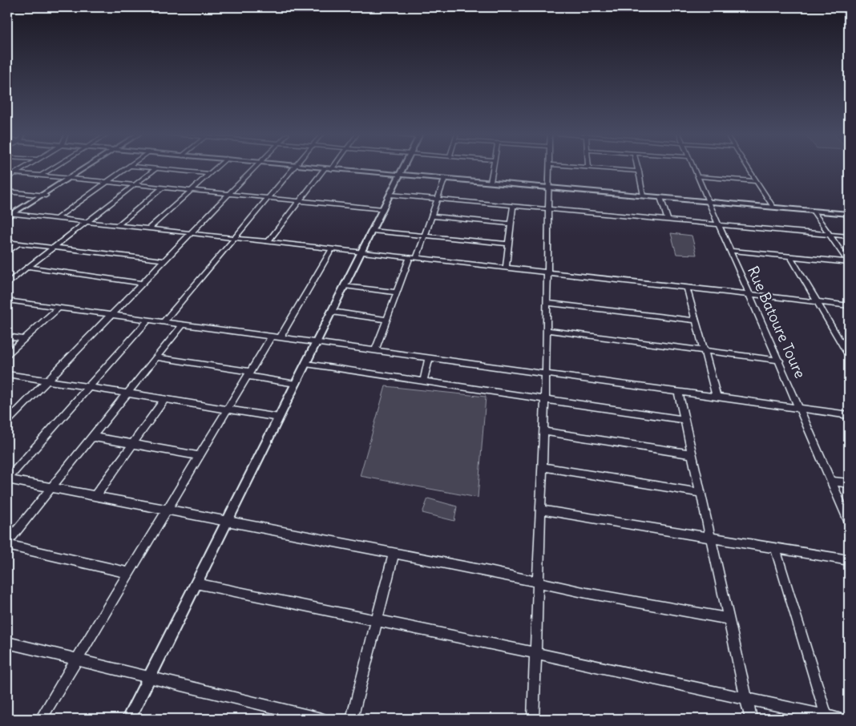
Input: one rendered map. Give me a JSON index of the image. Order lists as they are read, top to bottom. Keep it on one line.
{"streets":{"street":["Rue Batoure Toure"]}}
